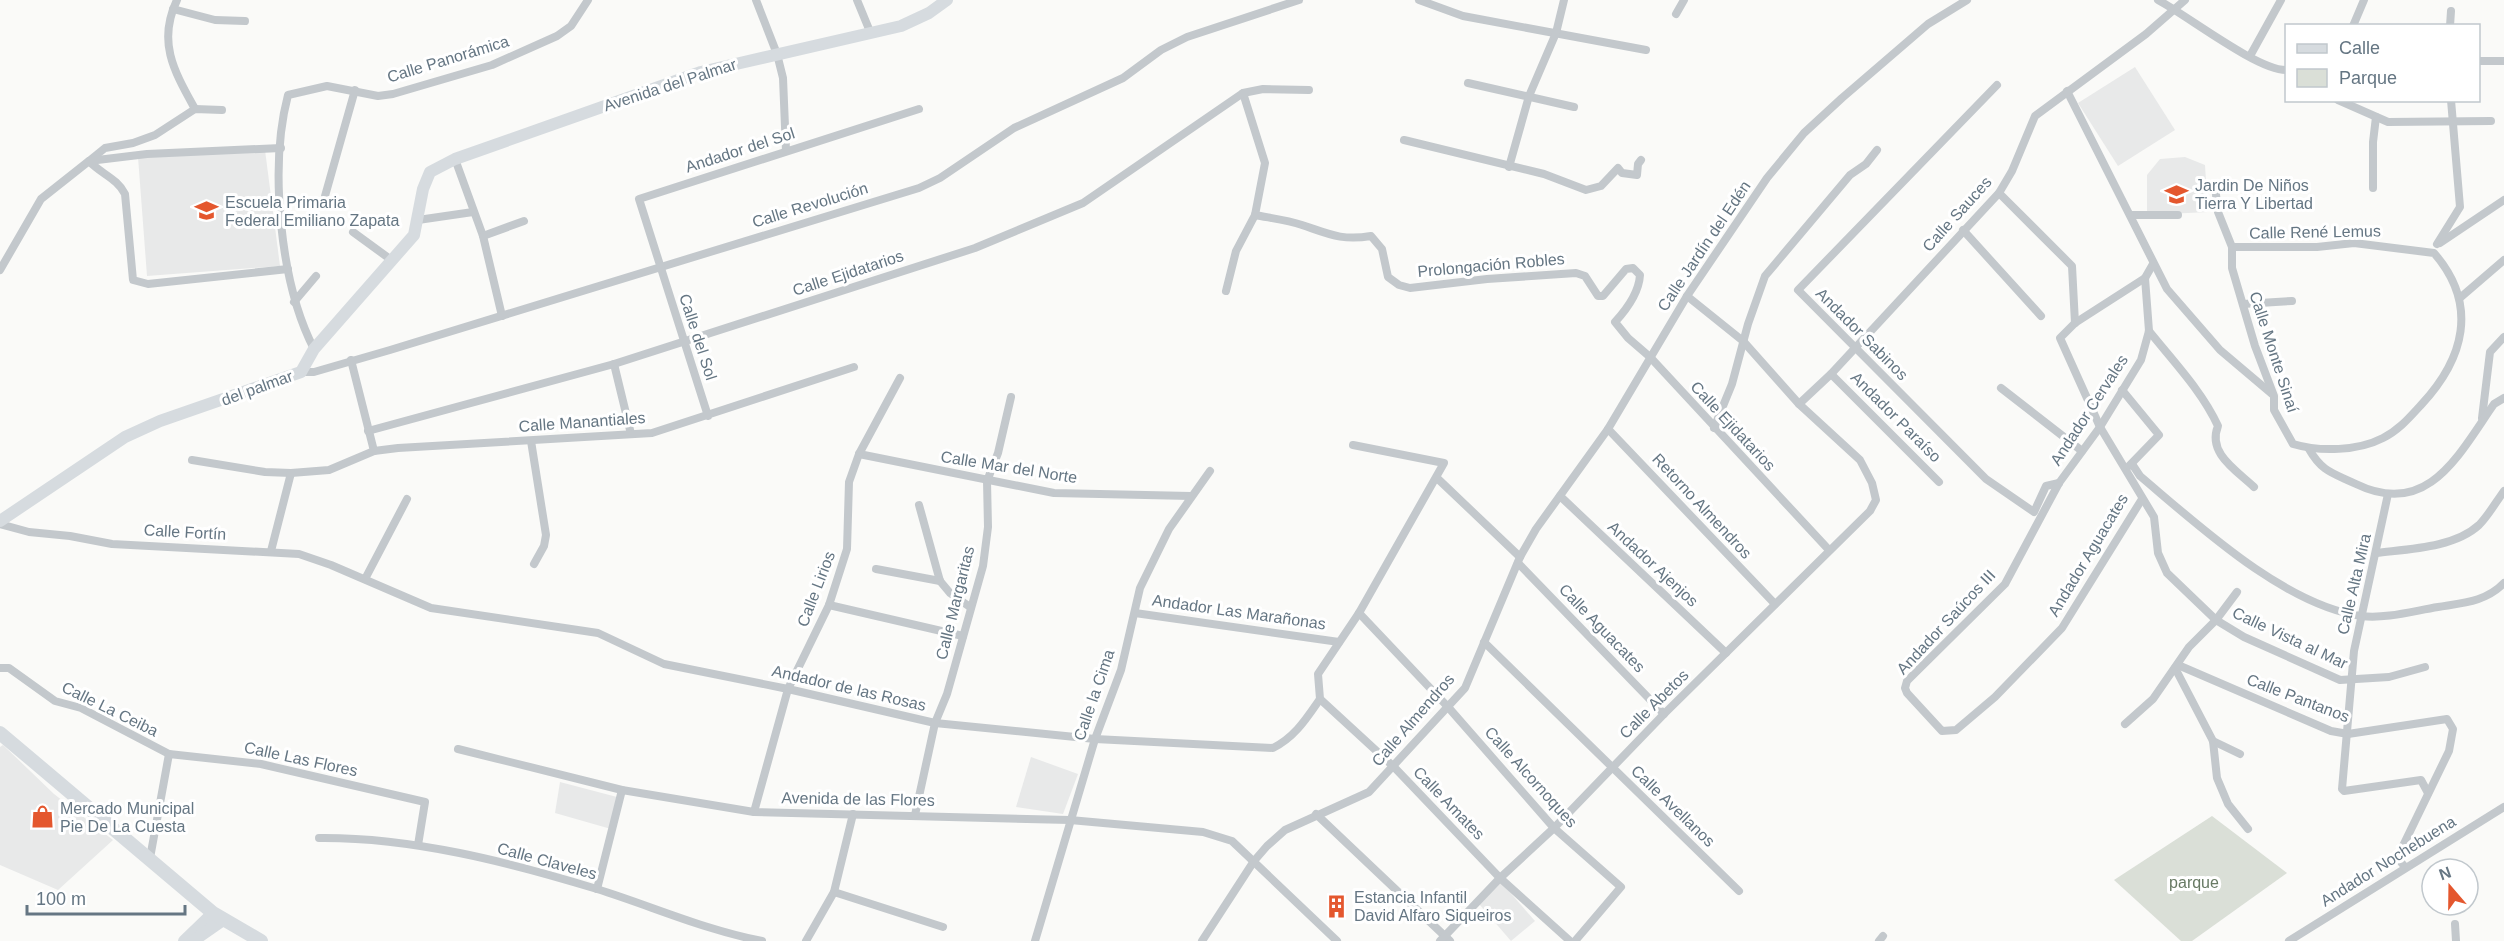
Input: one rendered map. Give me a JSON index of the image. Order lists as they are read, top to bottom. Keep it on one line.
{"streets":{"street":["Calle Panorámica","Avenida del Palmar","Andador del Sol","Calle Revolución","Calle Sauces","Calle René Lemus","Calle Jardín del Edén","Prolongación Robles","Calle Ejidatarios","Andador Sabinos","Calle del Sol","Calle Monte Sinaí","del palmar","Andador Cervales","Andador Paraíso","Calle Manantiales","Calle Mar del Norte","Retorno Almendros","Calle Fortín","Andador Aguacates","Andador Ajenjos","Calle Alta Mira","Calle Lirios","Calle Margaritas","Andador Las Marañonas","Andador Saúcos III","Calle Aguacates","Calle Vista al Mar","Andador de las Rosas","Calle la Cima","Calle Pantanos","Calle Abetos","Calle La Ceiba","Calle Almendros","Calle Las Flores","Calle Alcornoques","Avenida de las Flores","Calle Amates","Calle Avellanos","Calle Claveles","Andador Nochebuena"]},"crossings":[["Avenida del Palmar","del palmar"],["Andador del Sol","Calle Revolución"],["Andador del Sol","Calle del Sol"],["Calle Revolución","Calle del Sol"],["Calle Revolución","del palmar"],["Calle Sauces","Andador Sabinos"],["Calle Sauces","Andador Paraíso"],["Calle Sauces","Calle Abetos"],["Calle René Lemus","Calle Monte Sinaí"],["Calle Jardín del Edén","Calle Ejidatarios"],["Calle Jardín del Edén","Retorno Almendros"],["Calle Jardín del Edén","Andador Ajenjos"],["Calle Jardín del Edén","Calle Aguacates"],["Calle Jardín del Edén","Calle Almendros"],["Prolongación Robles","Calle Ejidatarios"],["Calle Ejidatarios","Calle del Sol"],["Calle Ejidatarios","Calle Abetos"],["Andador Sabinos","Andador Cervales"],["Calle del Sol","Calle Manantiales"],["Calle Monte Sinaí","Calle Alta Mira"],["del palmar","Calle Fortín"],["Andador Cervales","Andador Aguacates"],["Andador Cervales","Andador Saúcos III"],["Calle Mar del Norte","Calle Lirios"],["Calle Mar del Norte","Calle Margaritas"],["Calle Mar del Norte","Calle la Cima"],["Retorno Almendros","Calle Abetos"],["Calle Fortín","Andador de las Rosas"],["Andador Aguacates","Andador Saúcos III"],["Andador Aguacates","Calle Vista al Mar"],["Andador Ajenjos","Calle Abetos"],["Calle Alta Mira","Calle Vista al Mar"],["Calle Alta Mira","Calle Pantanos"],["Calle Lirios","Andador de las Rosas"],["Calle Lirios","Avenida de las Flores"],["Calle Margaritas","Andador de las Rosas"],["Calle Margaritas","Avenida de las Flores"],["Andador Las Marañonas","Calle la Cima"],["Calle Aguacates","Calle Abetos"],["Calle Aguacates","Calle Almendros"],["Andador de las Rosas","Calle la Cima"],["Andador de las Rosas","Calle Amates"],["Calle la Cima","Avenida de las Flores"],["Calle Abetos","Calle Alcornoques"],["Calle Abetos","Calle Amates"],["Calle Abetos","Calle Avellanos"],["Calle La Ceiba","Calle Las Flores"],["Calle Almendros","Calle Alcornoques"],["Calle Almendros","Avenida de las Flores"],["Calle Almendros","Calle Amates"],["Calle Almendros","Calle Avellanos"],["Calle Las Flores","Calle Claveles"]],"parks":["parque"],"places":{"school or university":["Jardin De Niños Tierra Y Libertad","Escuela Primaria Federal Emiliano Zapata"],"shop":["Mercado Municipal Pie De La Cuesta"],"building":["Estancia Infantil David Alfaro Siqueiros"]},"legend":["Calle","Parque"],"scale_bar":"100 m","north":"top"}
